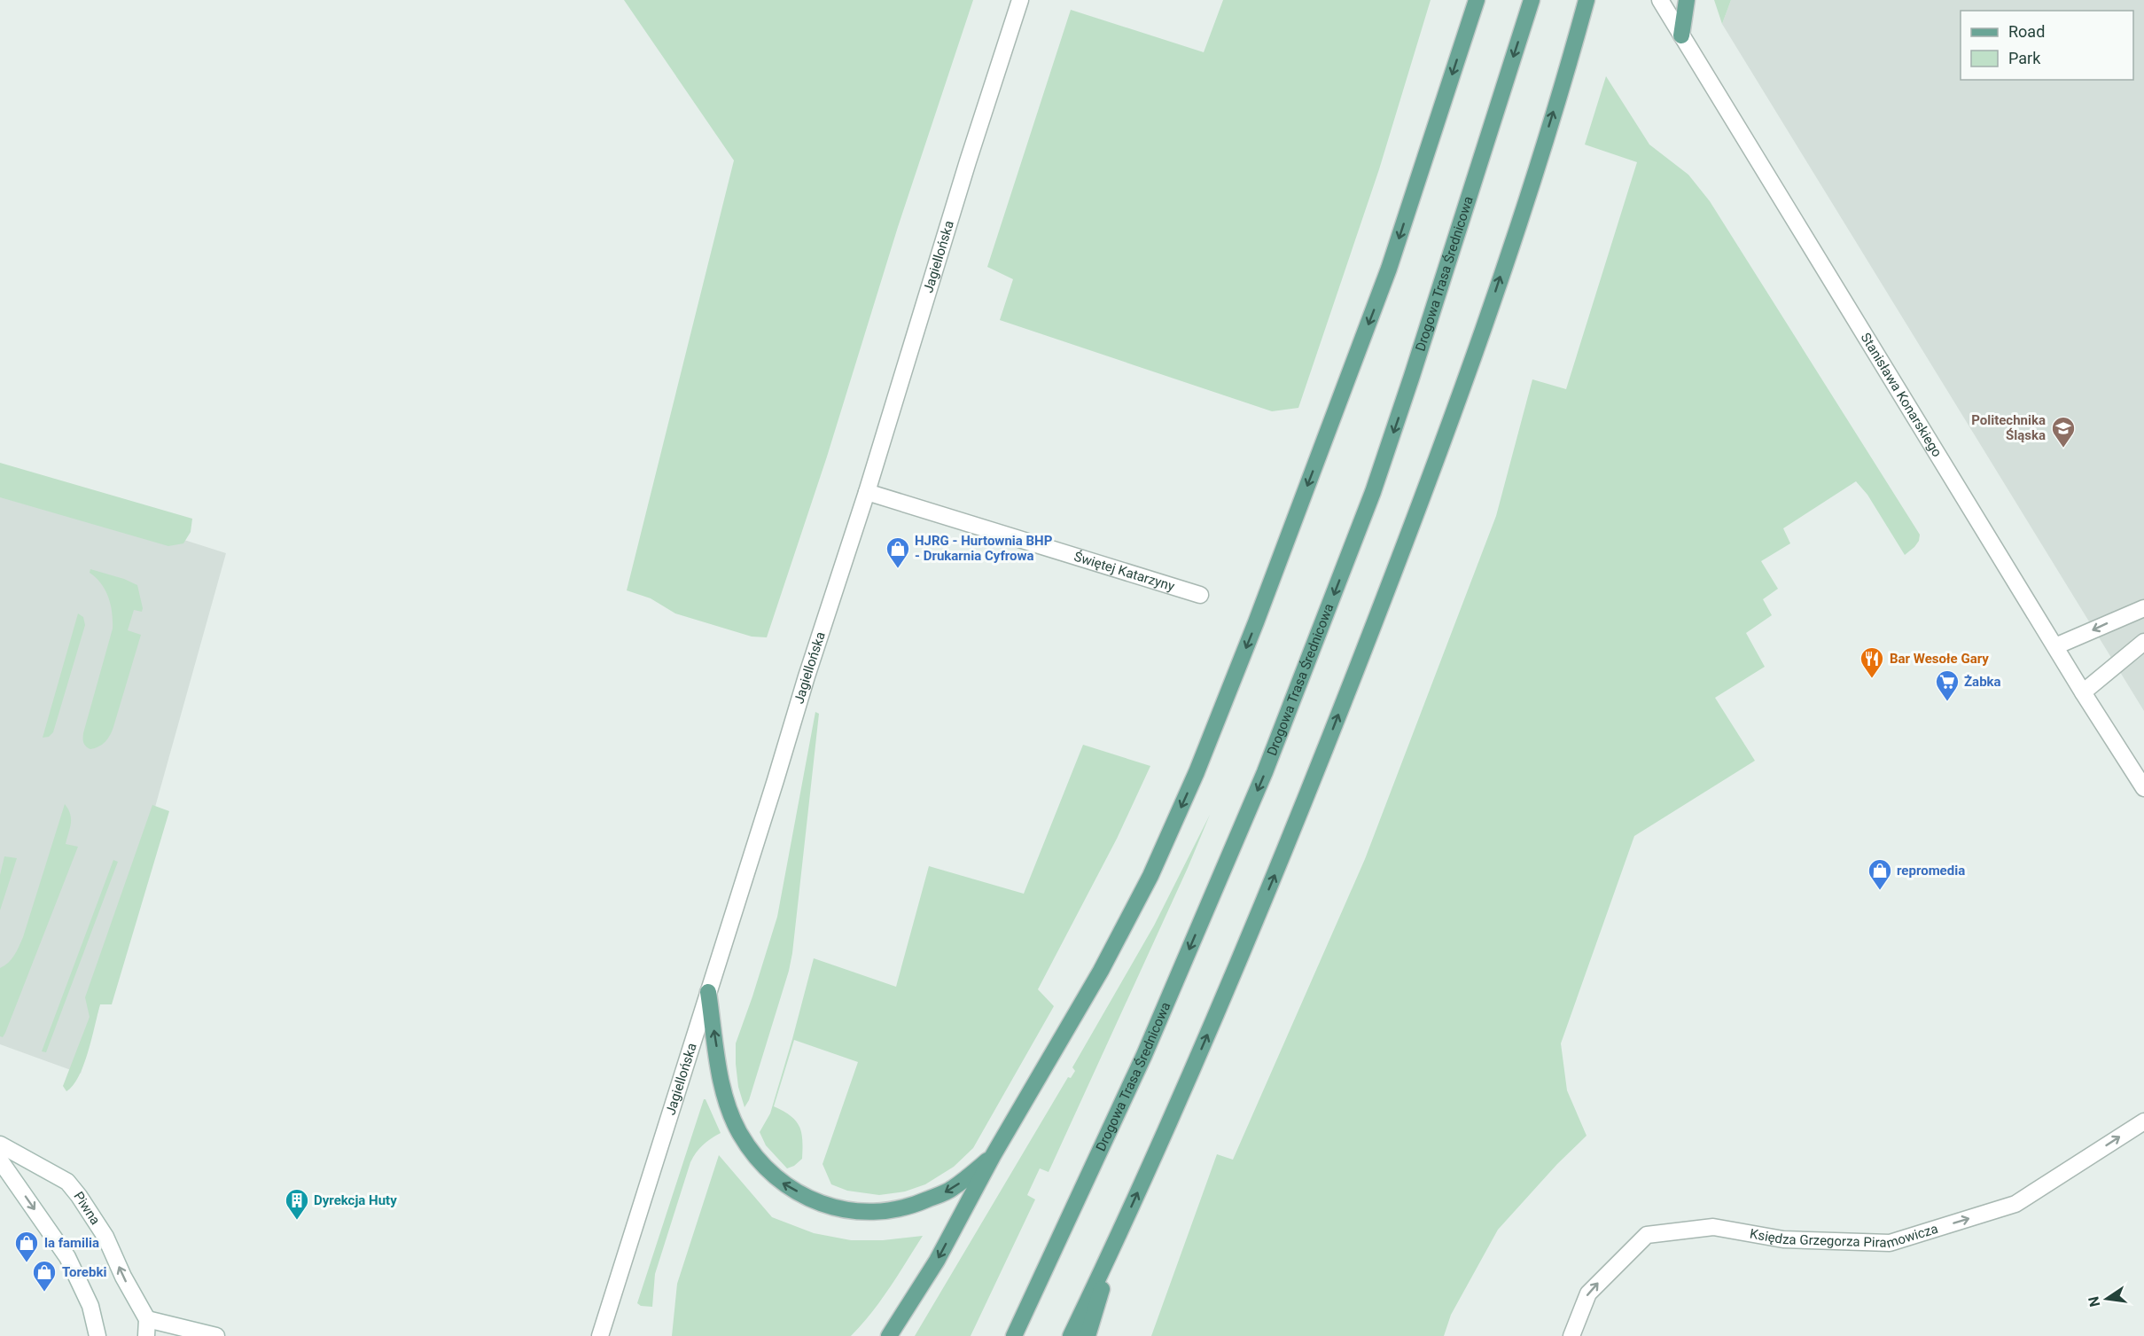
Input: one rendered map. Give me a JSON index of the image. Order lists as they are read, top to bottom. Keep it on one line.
{"streets":{"main road":["Drogowa Trasa Średnicowa"],"street":["Jagiellońska","Stanisława Konarskiego","Świętej Katarzyny","Piwna","Księdza Grzegorza Piramowicza"]},"crossings":[["Jagiellońska","Świętej Katarzyny"]],"one_way":["Księdza Grzegorza Piramowicza"],"places":{"school or university":["Politechnika Śląska"],"shop":["HJRG - Hurtownia BHP - Drukarnia Cyfrowa","repromedia","la familia","Torebki"],"restaurant":["Bar Wesołe Gary"],"supermarket":["Żabka"],"building":["Dyrekcja Huty"]},"legend":["Road","Park"],"north":"left"}
